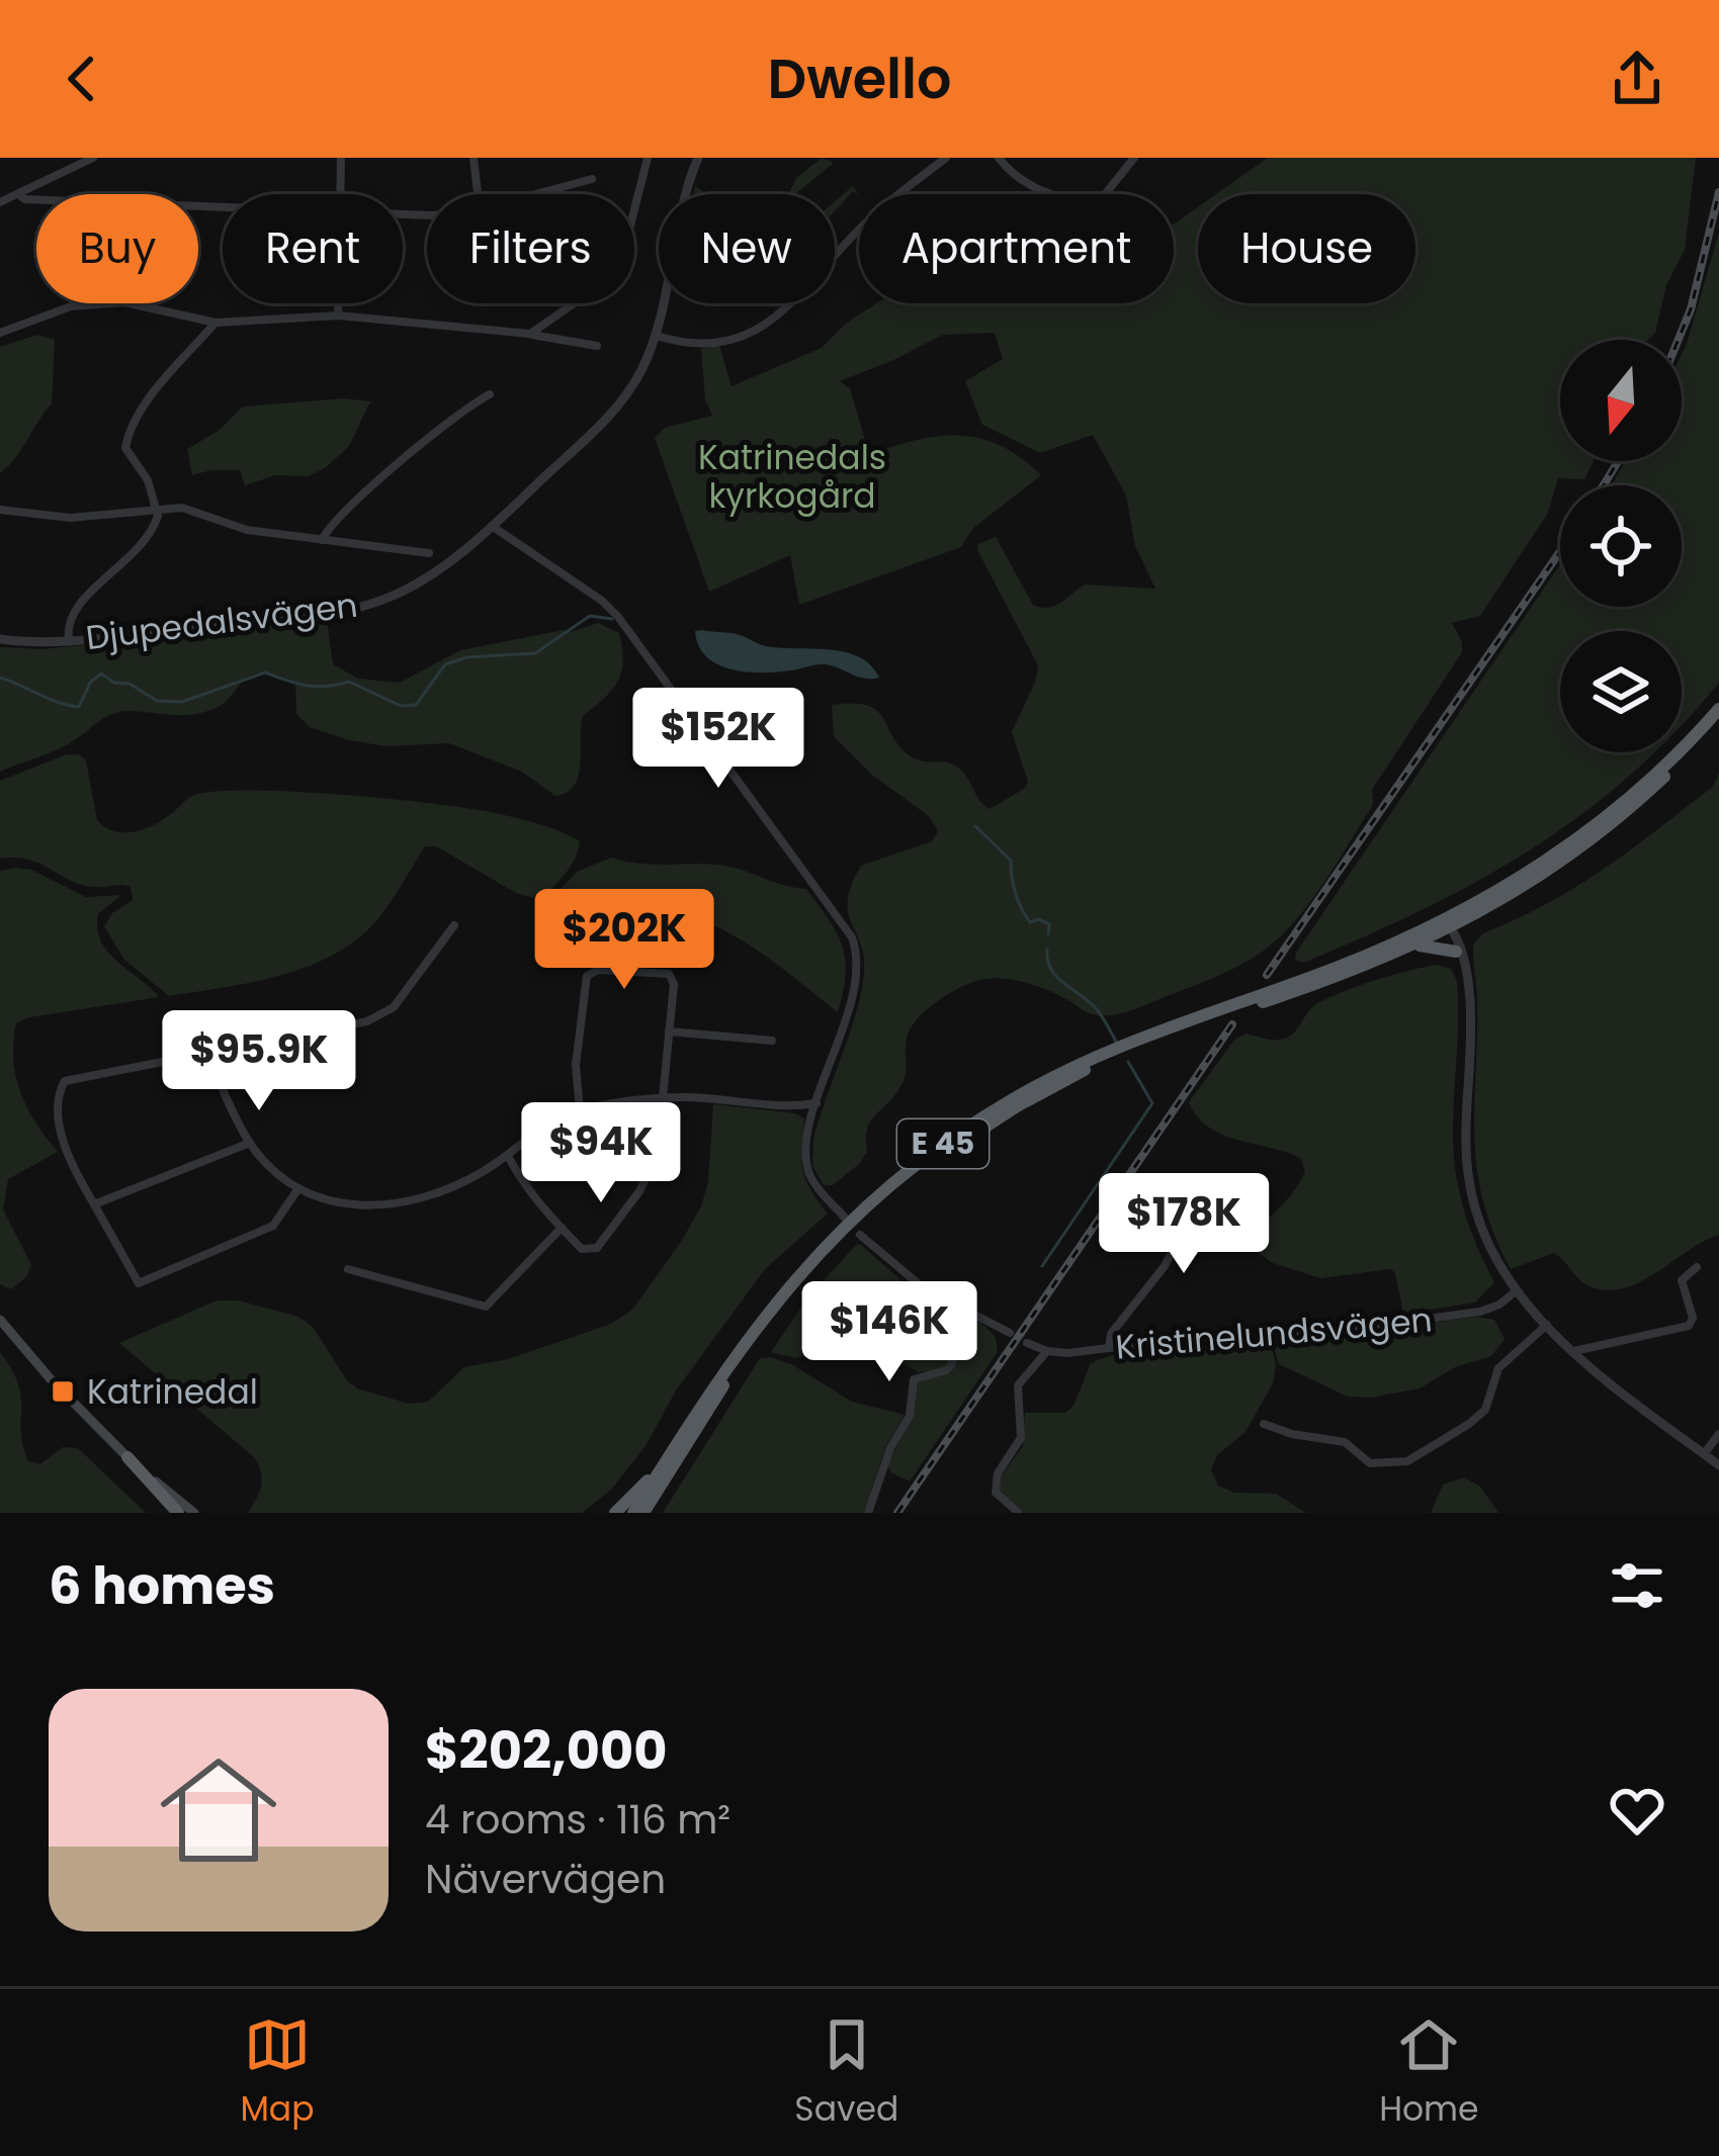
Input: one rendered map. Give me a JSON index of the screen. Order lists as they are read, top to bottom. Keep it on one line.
{"streets":{"highway":["E 45"],"street":["Djupedalsvägen","Kristinelundsvägen"]},"parks":["Katrinedals kyrkogård"],"places":{"transit":["Katrinedal"]},"north":"bottom","page":{"header":"Dwello","chip":["Buy","Rent","Filters","New","Apartment","House"],"price":["$152K","$202K","$95.9K","$94K","$178K","$146K"],"heading":"6 homes","list":[{"name":"$202,000","note":"4 rooms · 116 m² · Nävervägen"}],"tabs":["Map","Saved","Home"]}}
